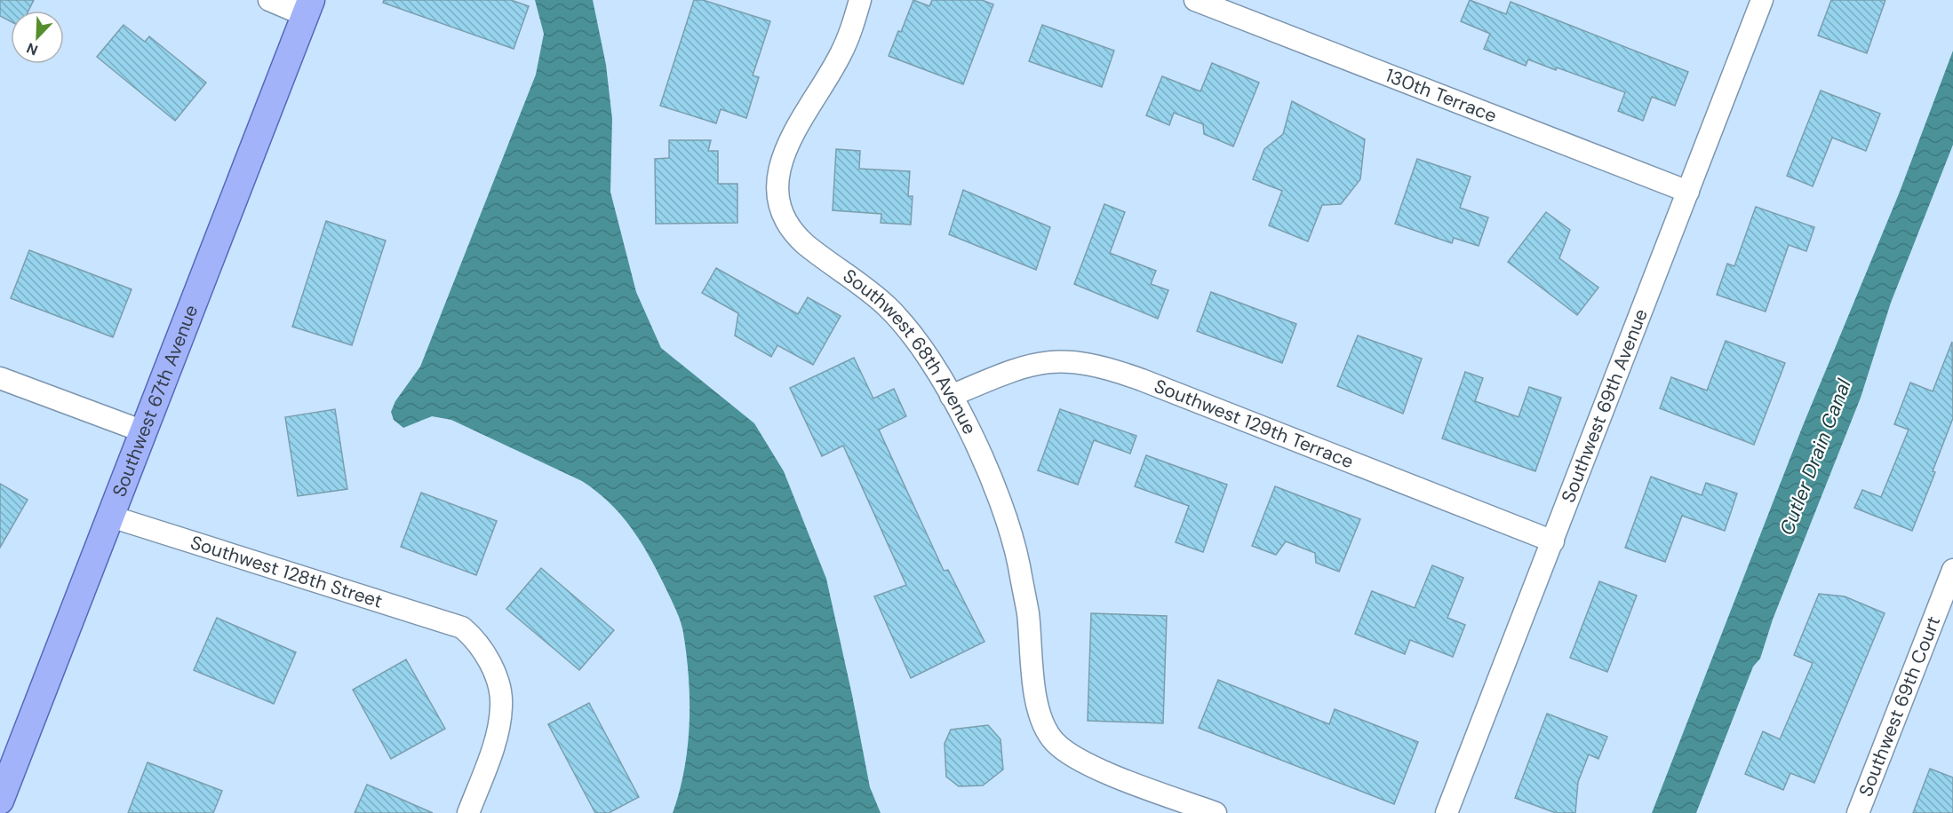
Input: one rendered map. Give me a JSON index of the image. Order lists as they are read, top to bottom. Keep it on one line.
{"streets":{"main road":["Southwest 67th Avenue"],"street":["130th Terrace","Southwest 68th Avenue","Southwest 69th Avenue","Southwest 129th Terrace","Southwest 128th Street","Southwest 69th Court"]},"crossings":[["130th Terrace","Southwest 69th Avenue"],["Southwest 68th Avenue","Southwest 129th Terrace"],["Southwest 67th Avenue","Southwest 128th Street"],["Southwest 69th Avenue","Southwest 129th Terrace"]],"water":["Cutler Drain Canal"],"north":"bottom left"}
